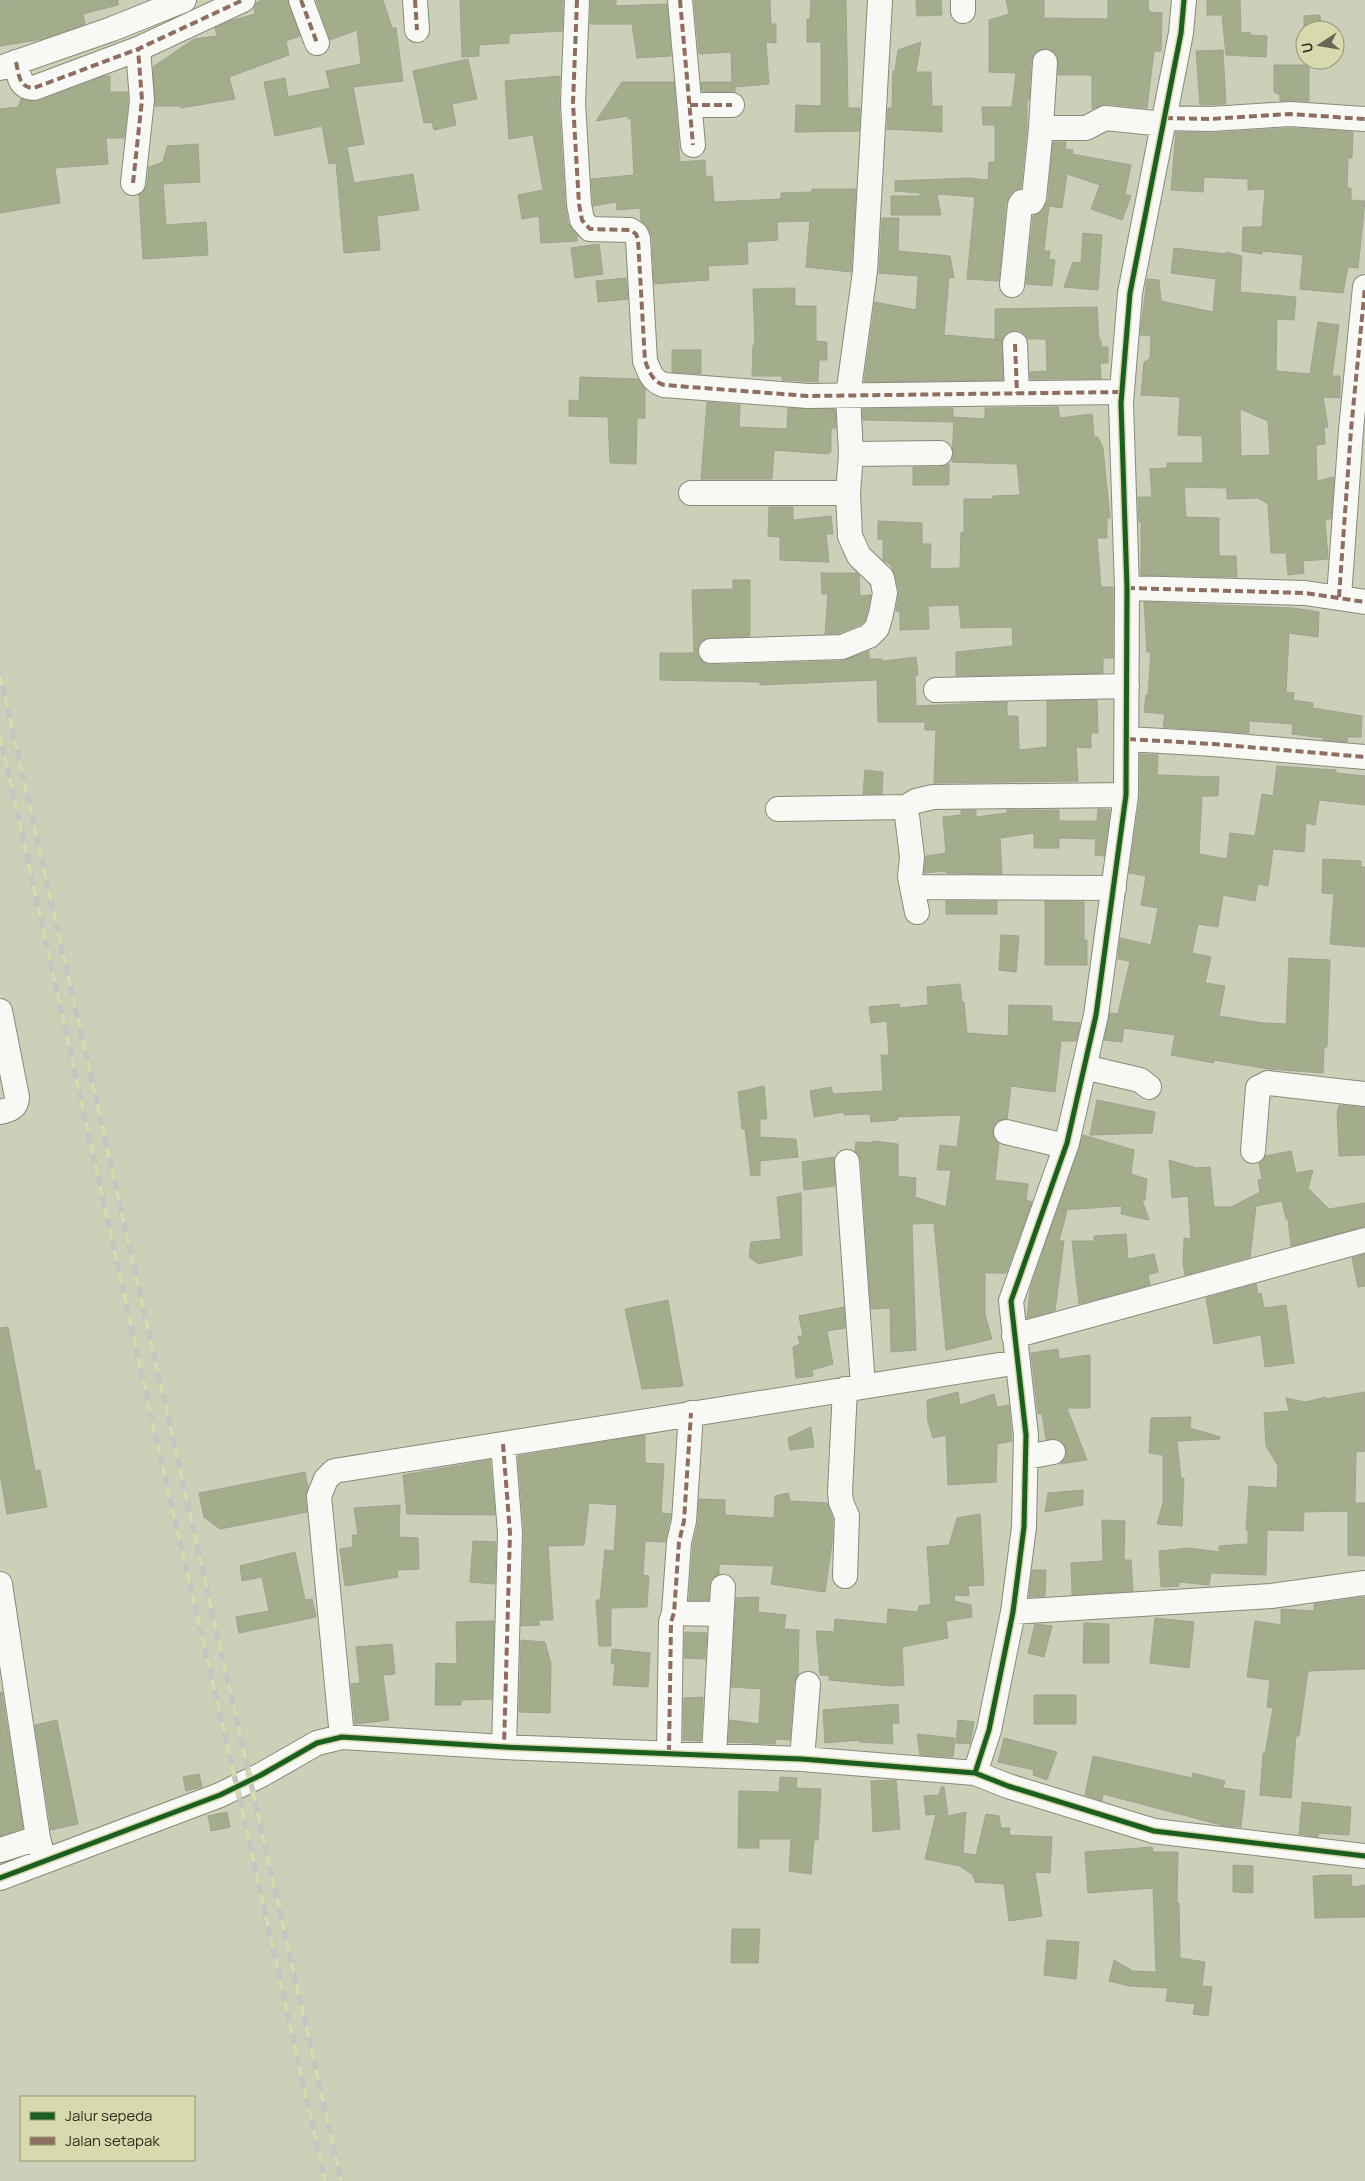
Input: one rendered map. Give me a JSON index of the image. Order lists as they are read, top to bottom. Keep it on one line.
{"legend":["Jalur sepeda","Jalan setapak"],"north":"left"}
